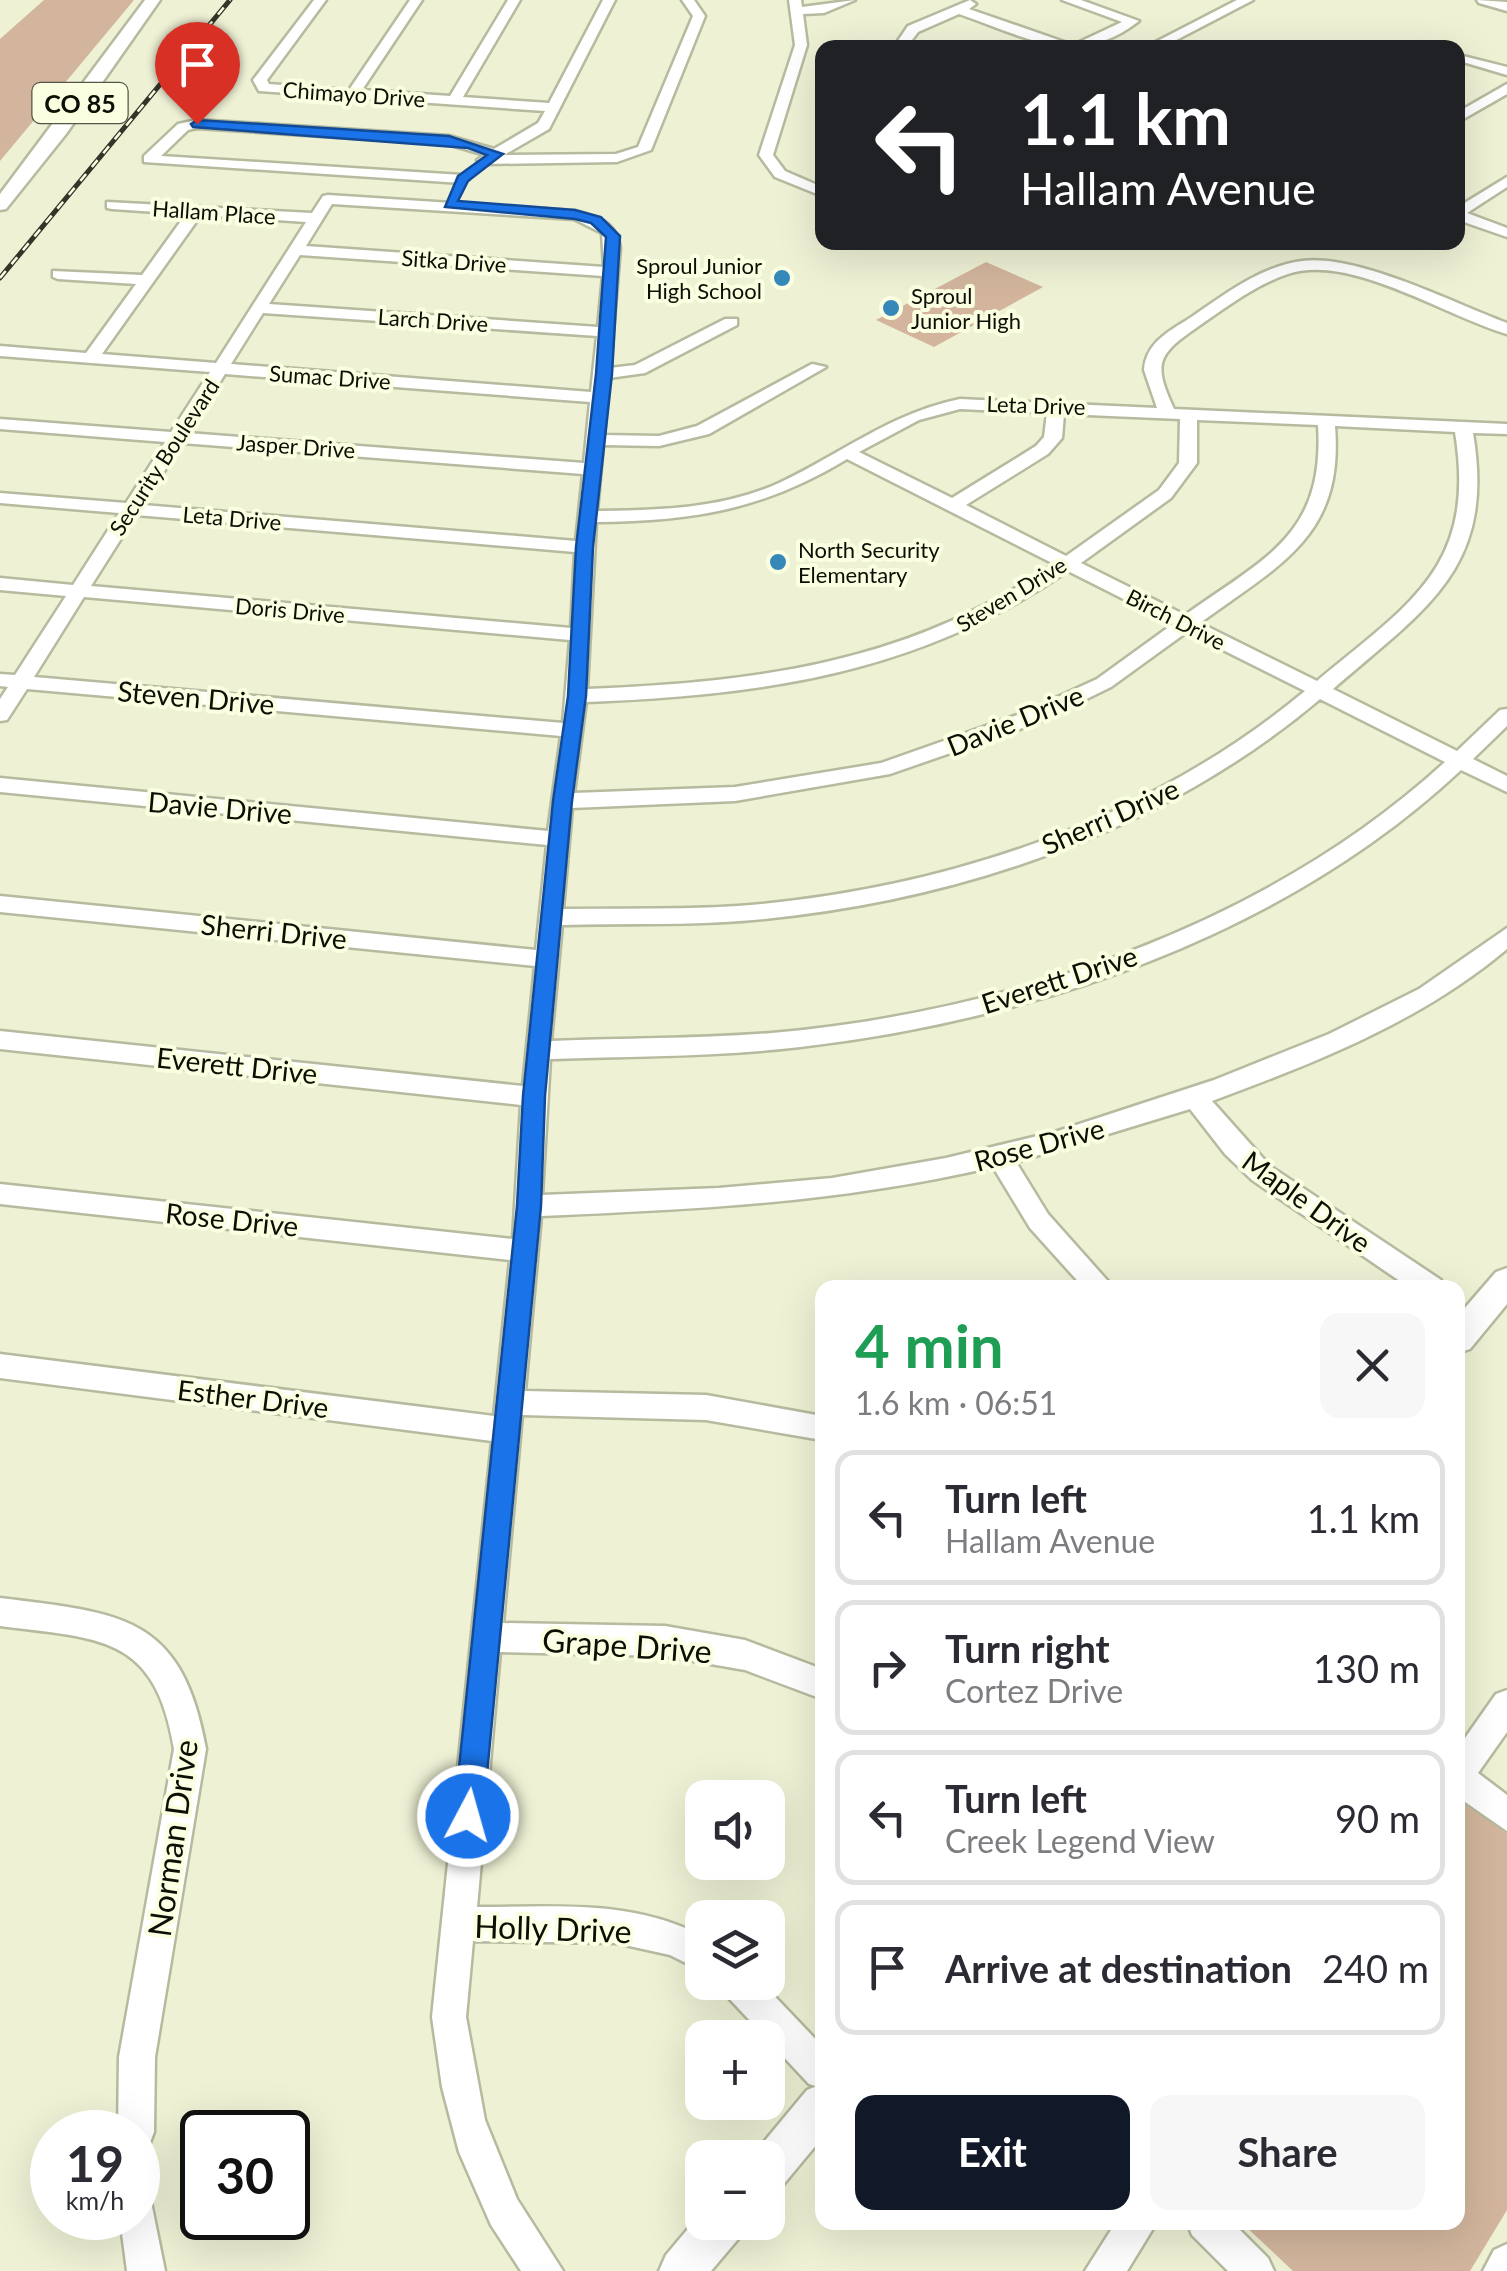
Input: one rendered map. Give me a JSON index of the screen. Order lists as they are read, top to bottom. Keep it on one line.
{"streets":{"main road":["CO 85"],"street":["Chimayo Drive","Hallam Place","Sitka Drive","Larch Drive","Sumac Drive","Leta Drive","Jasper Drive","Security Boulevard","Steven Drive","Doris Drive","Birch Drive","Davie Drive","Sherri Drive","Everett Drive","Rose Drive","Maple Drive","Esther Drive","Grape Drive","Norman Drive","Holly Drive"]},"crossings":[["Hallam Place","Security Boulevard"],["Sitka Drive","Security Boulevard"],["Larch Drive","Security Boulevard"],["Sumac Drive","Security Boulevard"],["Leta Drive","Security Boulevard"],["Leta Drive","Steven Drive"],["Leta Drive","Birch Drive"],["Leta Drive","Davie Drive"],["Leta Drive","Sherri Drive"],["Jasper Drive","Security Boulevard"],["Security Boulevard","Steven Drive"],["Security Boulevard","Doris Drive"],["Steven Drive","Birch Drive"],["Birch Drive","Davie Drive"],["Birch Drive","Sherri Drive"],["Birch Drive","Everett Drive"],["Rose Drive","Maple Drive"]],"places":["Sproul Junior High School","Sproul Junior High","North Security Elementary"],"page":{"turn":["1.1 km","Hallam Avenue"],"heading":["4 min","1.6 km · 06:51"],"list":[{"name":"Turn left","note":"Hallam Avenue","value":"1.1 km"},{"name":"Turn right","note":"Cortez Drive","value":"130 m"},{"name":"Turn left","note":"Creek Legend View","value":"90 m"},{"name":"Arrive at destination","value":"240 m"}],"map_buttons":["+","−"],"buttons":["Exit","Share"],"speed":"19 km/h","limit":"30"}}
